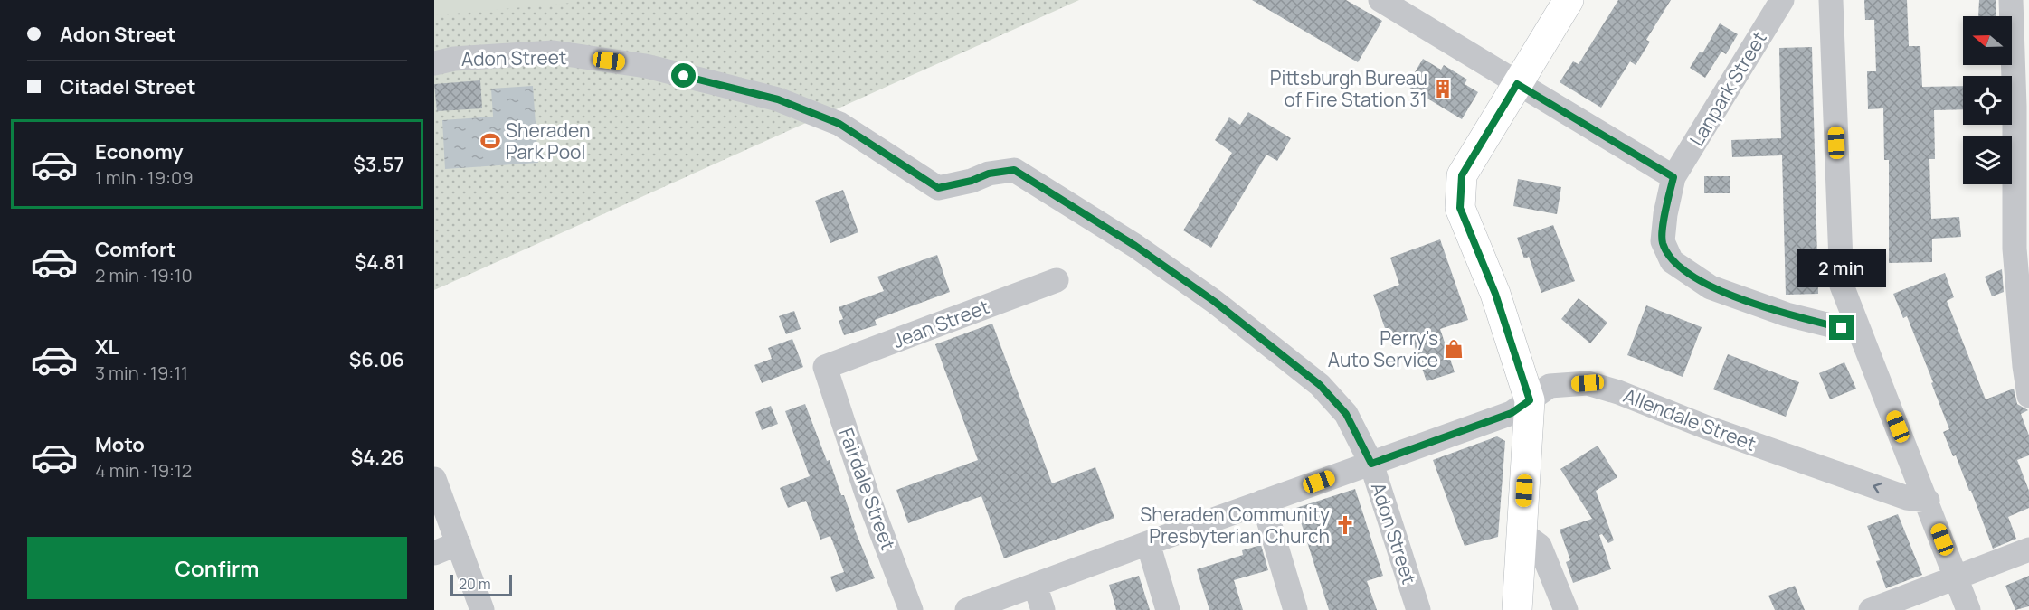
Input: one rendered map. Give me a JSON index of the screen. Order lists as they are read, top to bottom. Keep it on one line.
{"streets":{"street":["Adon Street","Lanpark Street","Jean Street","Allendale Street","Fairdale Street"]},"crossings":[["Adon Street","Allendale Street"],["Jean Street","Fairdale Street"]],"one_way":["Allendale Street"],"places":{"building":["Pittsburgh Bureau of Fire Station 31"],"sports":["Sheraden Park Pool"],"shop":["Perry's Auto Service"],"church":["Sheraden Community Presbyterian Church"]},"scale_bar":"20 m","north":"left","page":{"banner":["Adon Street","Citadel Street"],"list":[{"name":"Economy","note":"1 min · 19:09","value":"$3.57"},{"name":"Comfort","note":"2 min · 19:10","value":"$4.81"},{"name":"XL","note":"3 min · 19:11","value":"$6.06"},{"name":"Moto","note":"4 min · 19:12","value":"$4.26"}],"bubble":"2 min","buttons":"Confirm","scale":"20 m"}}
